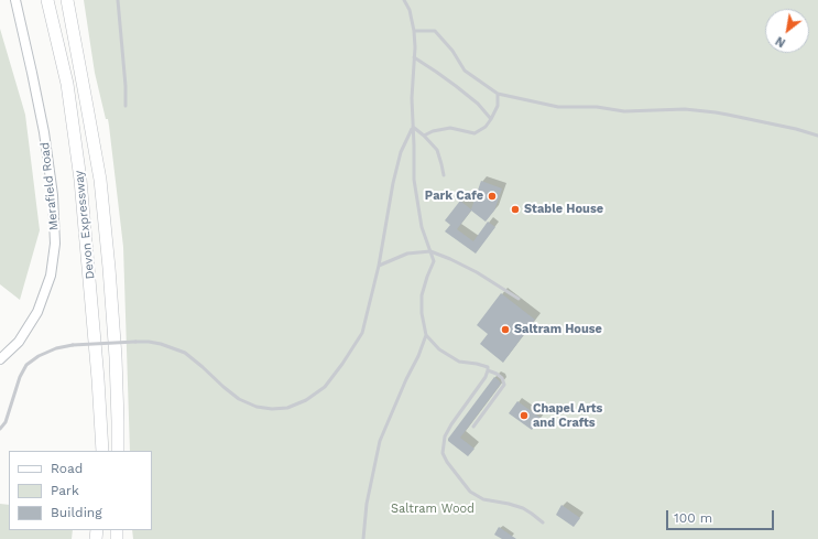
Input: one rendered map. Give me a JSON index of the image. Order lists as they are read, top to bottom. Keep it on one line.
{"streets":{"highway":["Devon Expressway"],"street":["Merafield Road"]},"parks":["Saltram Wood"],"places":["Park Cafe","Stable House","Saltram House","Chapel Arts and Crafts"],"legend":["Road","Park","Building"],"scale_bar":"100 m","north":"bottom left"}
